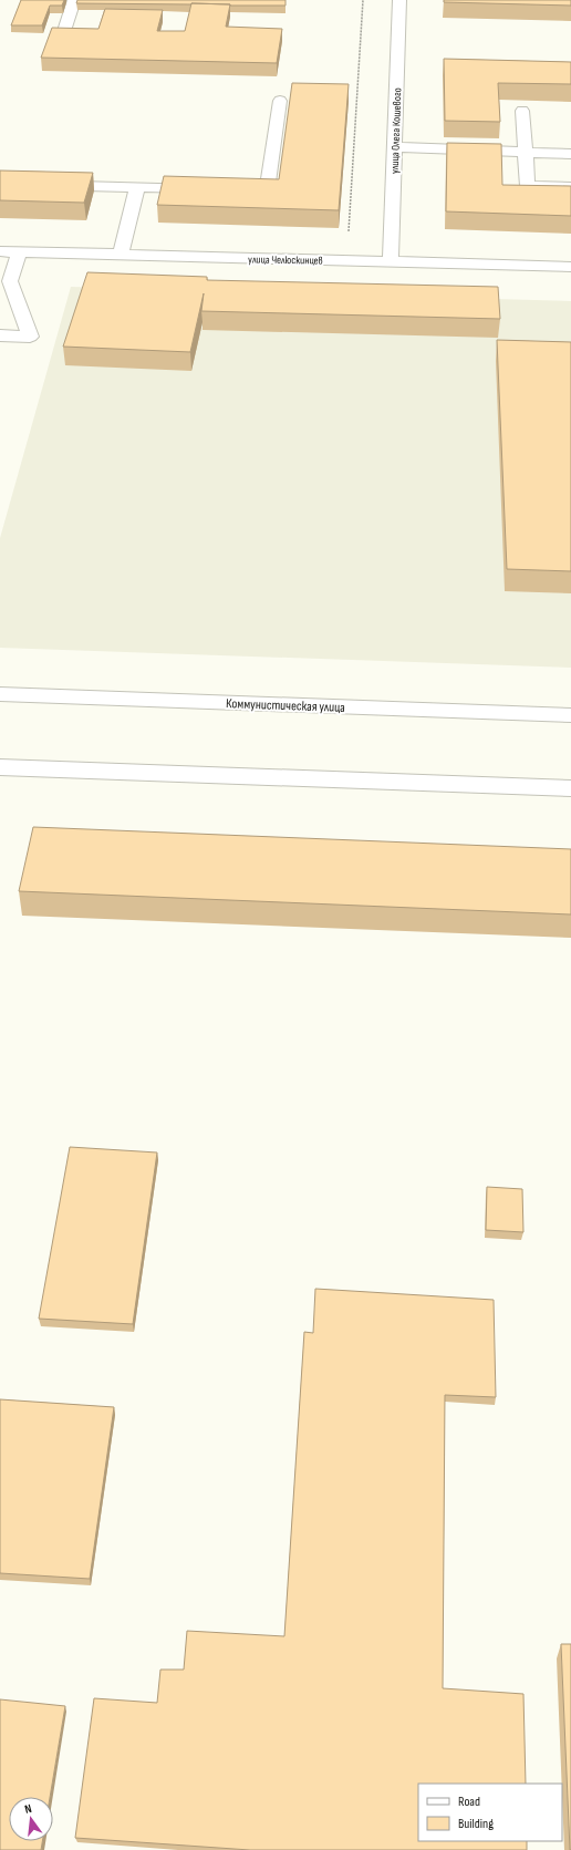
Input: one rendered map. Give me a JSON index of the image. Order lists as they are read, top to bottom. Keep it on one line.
{"streets":{"street":["улица Олега Кошевого","улица Челюскинцев","Коммунистическая улица"]},"crossings":[["улица Олега Кошевого","улица Челюскинцев"]],"legend":["Road","Building"],"north":"top"}
